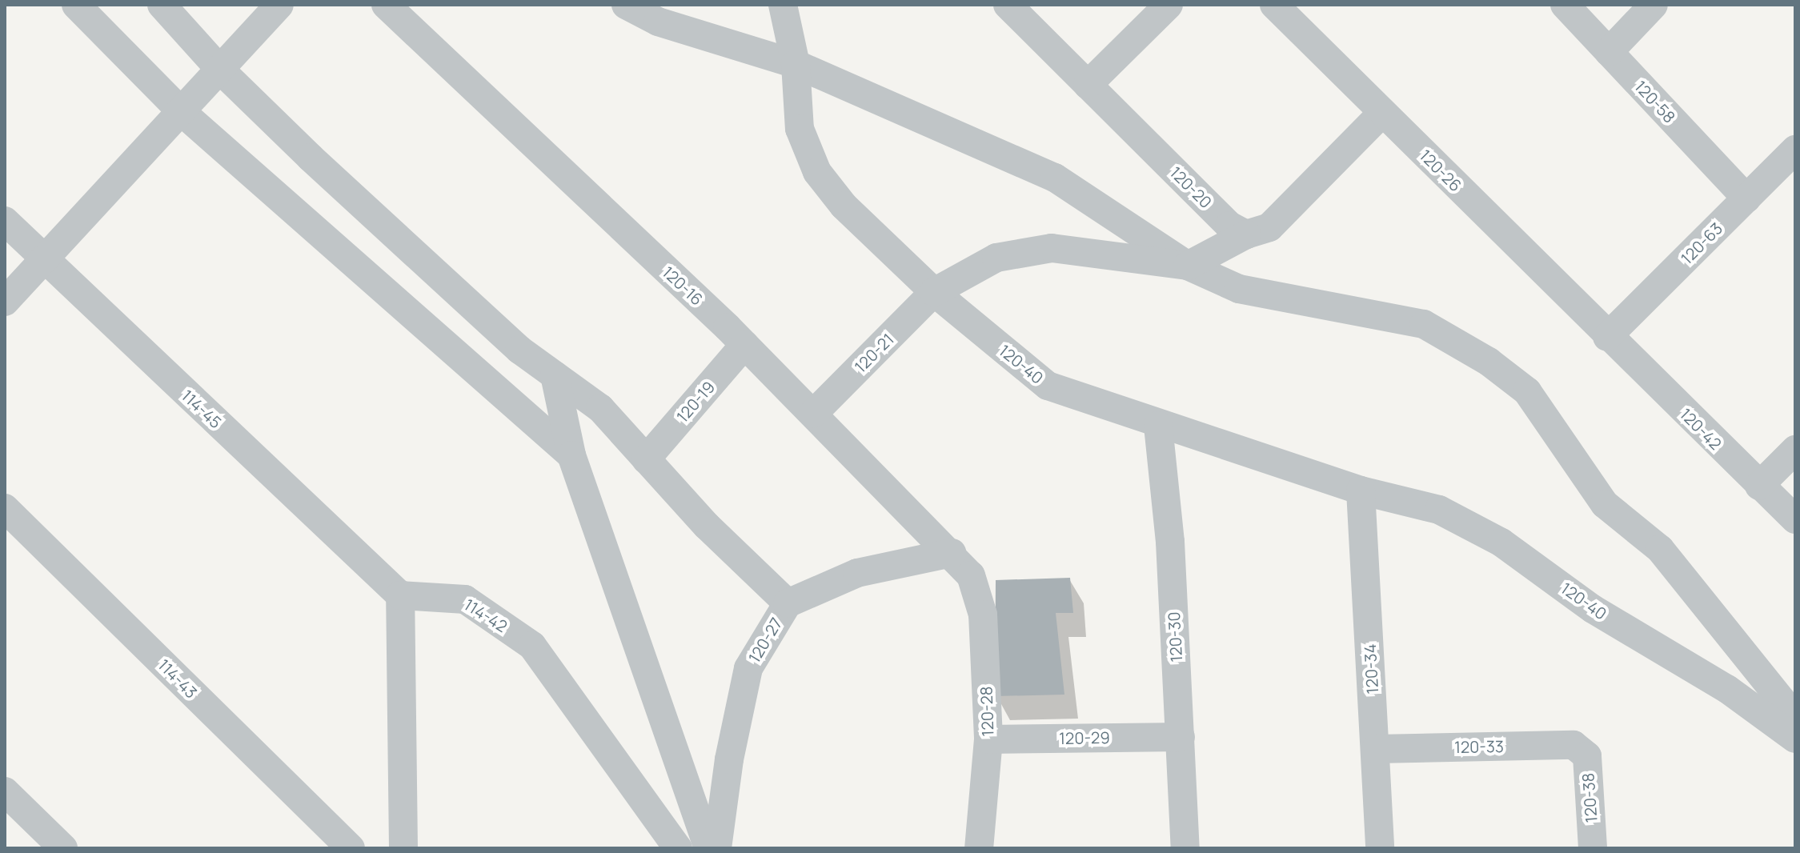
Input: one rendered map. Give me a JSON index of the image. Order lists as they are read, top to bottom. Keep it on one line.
{"streets":{"street":["120-58","120-26","120-20","120-63","120-16","120-21","120-40","120-19","114-45","120-42","114-42","120-30","120-27","120-34","114-43","120-28","120-29","120-33","120-38"]},"crossings":[["120-58","120-63"],["120-26","120-63"],["120-26","120-42"],["120-63","120-42"],["120-16","120-21"],["120-16","120-19"],["120-16","120-27"],["120-16","120-28"],["120-21","120-40"],["120-40","120-30"],["120-40","120-34"],["114-45","114-42"],["120-30","120-29"],["120-34","120-33"],["120-28","120-29"],["120-33","120-38"]]}
